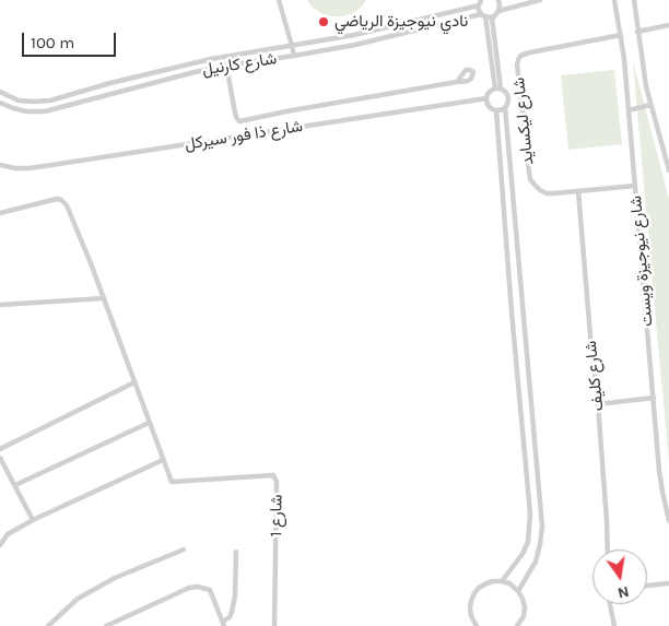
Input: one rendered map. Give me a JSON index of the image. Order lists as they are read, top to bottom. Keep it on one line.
{"streets":{"street":["شارع كارنيل","شارع ليكسايد","شارع ذا فور سيركل","شارع نيوجيزة ويست","شارع كليف","شارع 1"]},"crossings":[["شارع ليكسايد","شارع نيوجيزة ويست"],["شارع ليكسايد","شارع كليف"]],"places":["نادي نيوجيزة الرياضي"],"scale_bar":"100 m","north":"bottom"}
